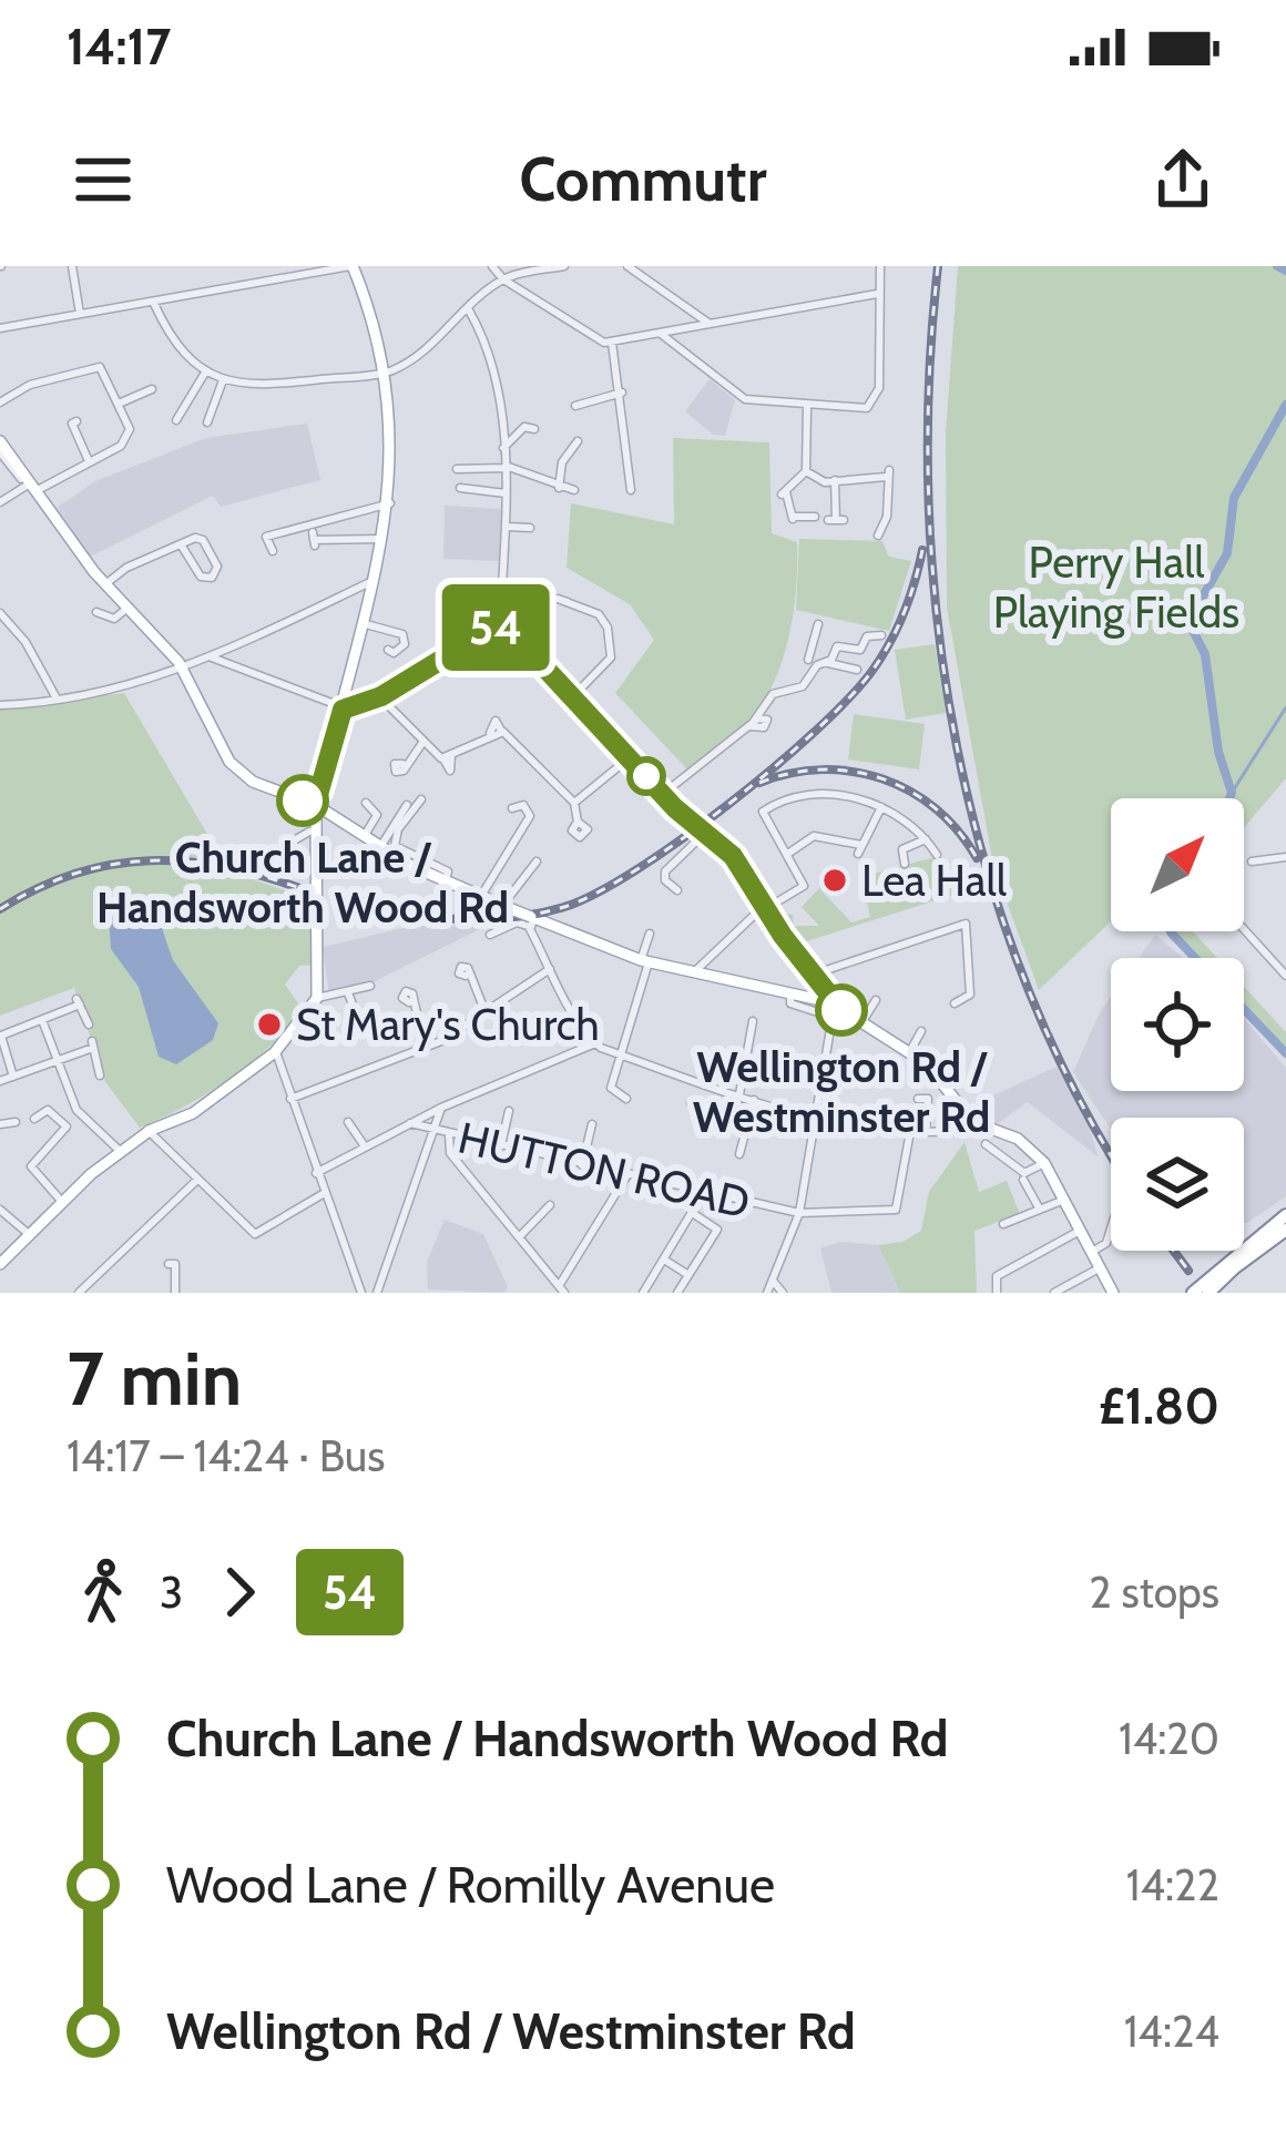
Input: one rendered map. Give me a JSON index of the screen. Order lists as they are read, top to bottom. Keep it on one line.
{"streets":{"street":["HUTTON ROAD"]},"parks":["Perry Hall Playing Fields"],"places":["Church Lane / Handsworth Wood Rd","Lea Hall","Wellington Rd / Westminster Rd","St Mary's Church"],"lines":["bus line 54"],"north":"top right","page":{"status":"14:17","header":"Commutr","on_map":"54","heading":["7 min","14:17 – 14:24 · Bus","£1.80"],"legs":["3","54","2 stops"],"list":[{"name":"Church Lane / Handsworth Wood Rd","value":"14:20"},{"name":"Wood Lane / Romilly Avenue","value":"14:22"},{"name":"Wellington Rd / Westminster Rd","value":"14:24"}]}}
